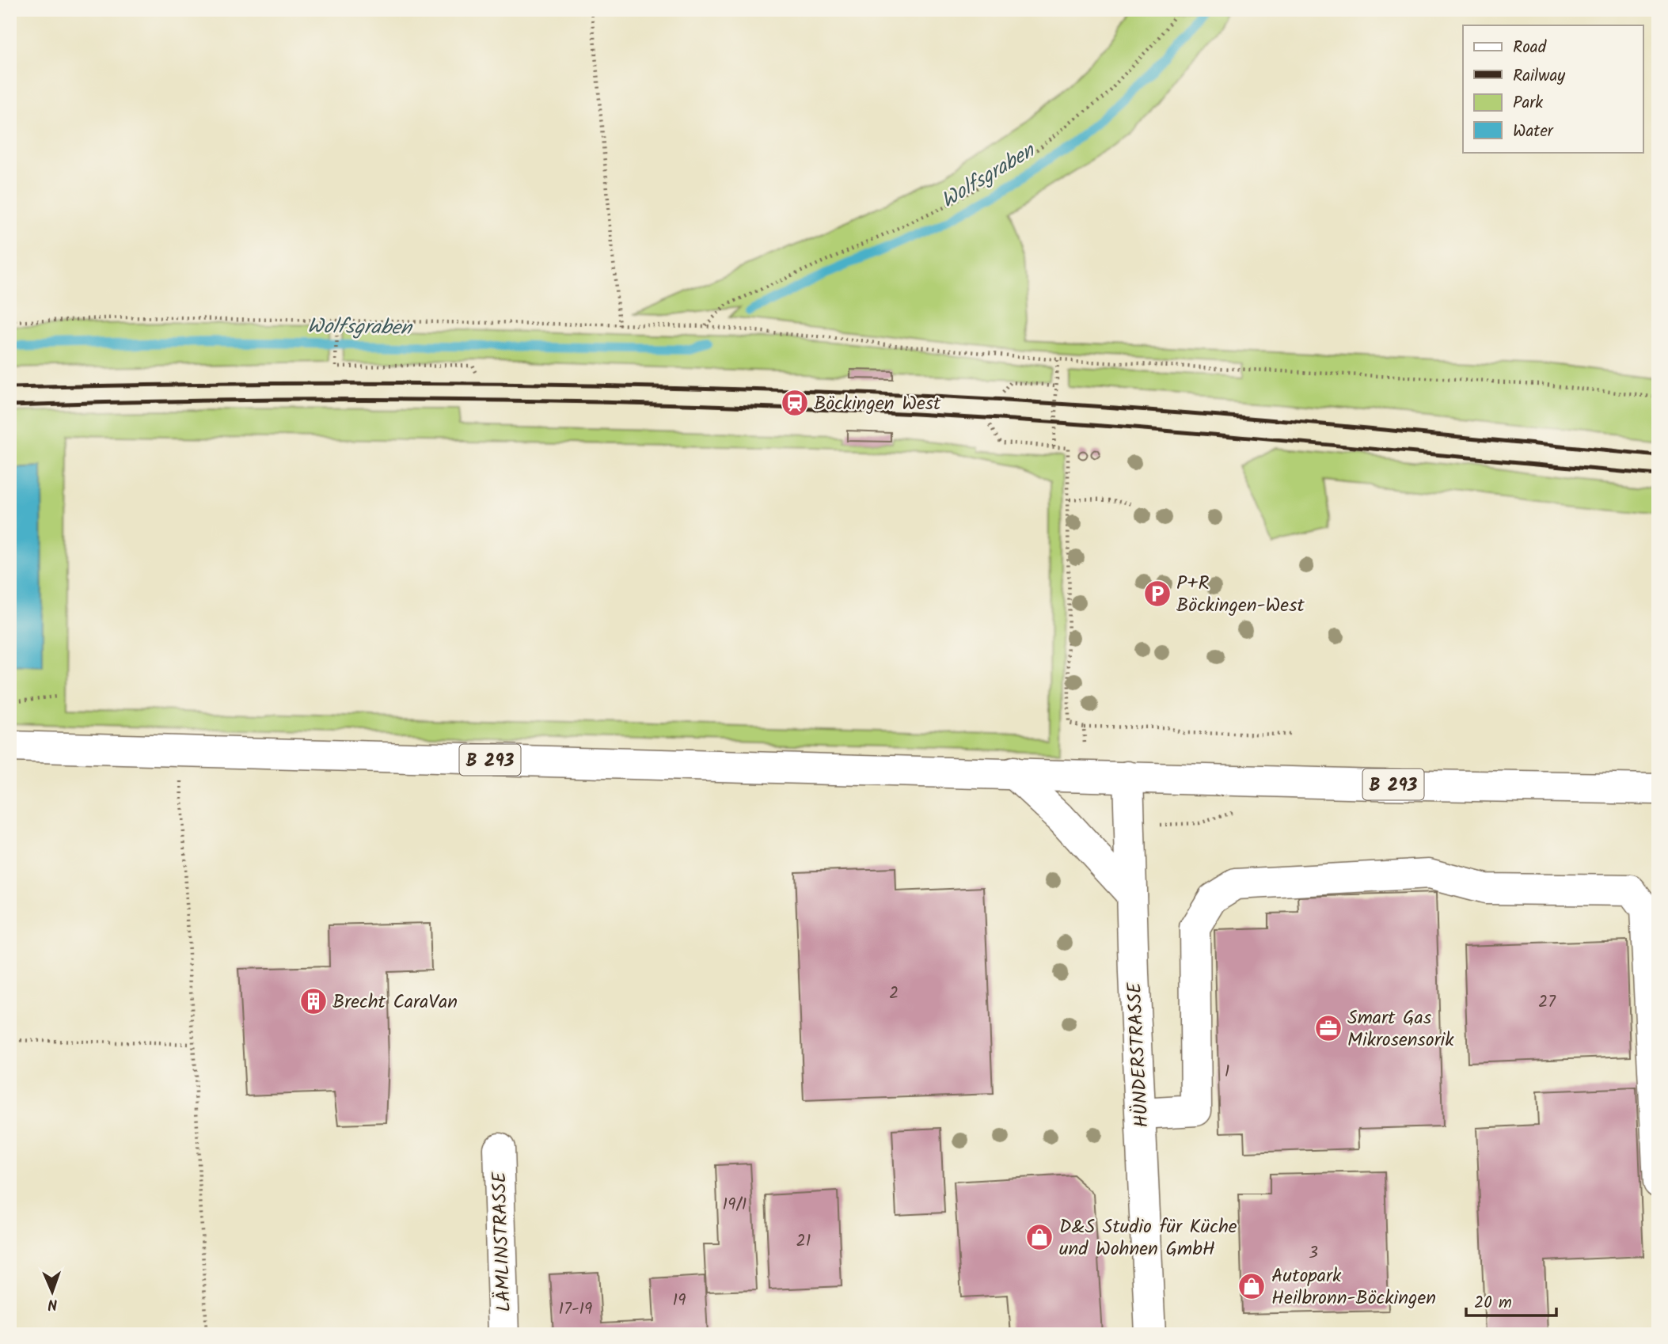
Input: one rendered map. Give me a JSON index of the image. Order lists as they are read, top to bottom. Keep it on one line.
{"streets":{"main road":["B 293","HÜNDERSTRASSE","LÄMLINSTRASSE"]},"crossings":[["B 293","HÜNDERSTRASSE"]],"water":["Wolfsgraben"],"places":{"station":["Böckingen West"],"parking":["P+R Böckingen-West"],"building":["Brecht CaraVan"],"office":["Smart Gas Mikrosensorik"],"shop":["D&S Studio für Küche und Wohnen GmbH","Autopark Heilbronn-Böckingen"]},"house_numbers":["2","27","1","19/1","21","3","19","17-19"],"legend":["Road","Railway","Park","Water"],"scale_bar":"20 m","north":"bottom"}
